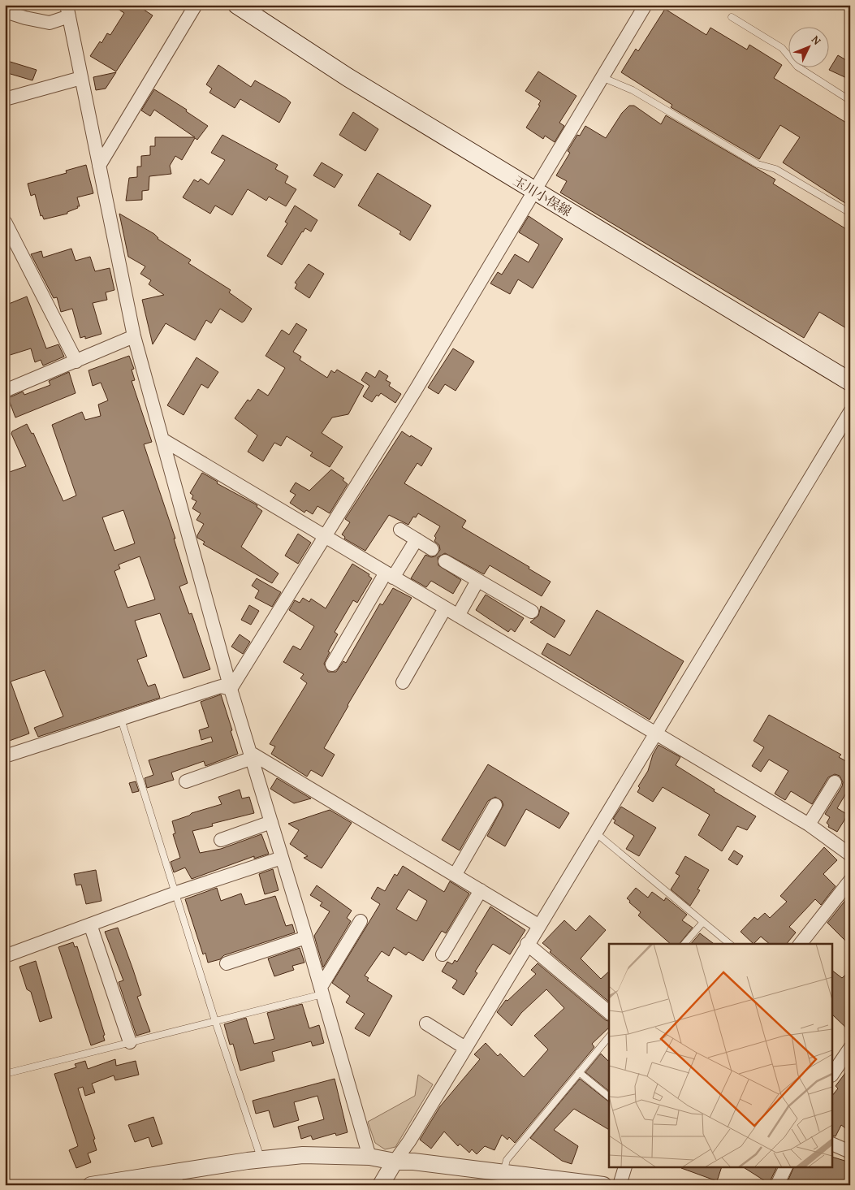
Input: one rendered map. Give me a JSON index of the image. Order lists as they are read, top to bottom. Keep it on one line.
{"streets":{"main road":["玉川小俣線"]},"north":"top right"}
